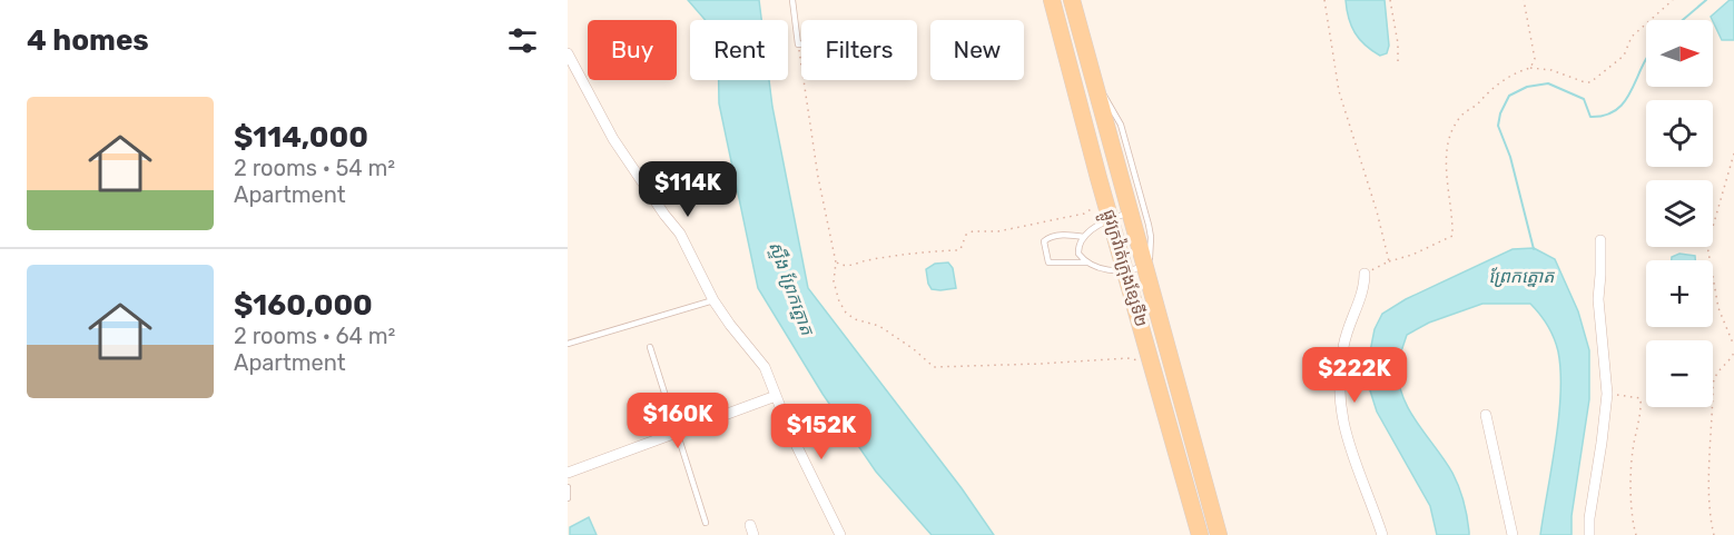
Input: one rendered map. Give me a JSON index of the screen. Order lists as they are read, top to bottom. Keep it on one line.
{"streets":{"main road":["ផ្លូវក្រវ៉ាត់ក្រុងខ្សែទី២"]},"water":["ព្រែកត្នោត","ស្ទឹង ព្រែកត្នោត"],"north":"right","page":{"heading":"4 homes","map_buttons":["+","−"],"chip":["Buy","Rent","Filters","New"],"list":[{"name":"$114,000","note":"2 rooms · 54 m² · Apartment"},{"name":"$160,000","note":"2 rooms · 64 m² · Apartment"}],"price":["$114K","$222K","$160K","$152K"]}}
